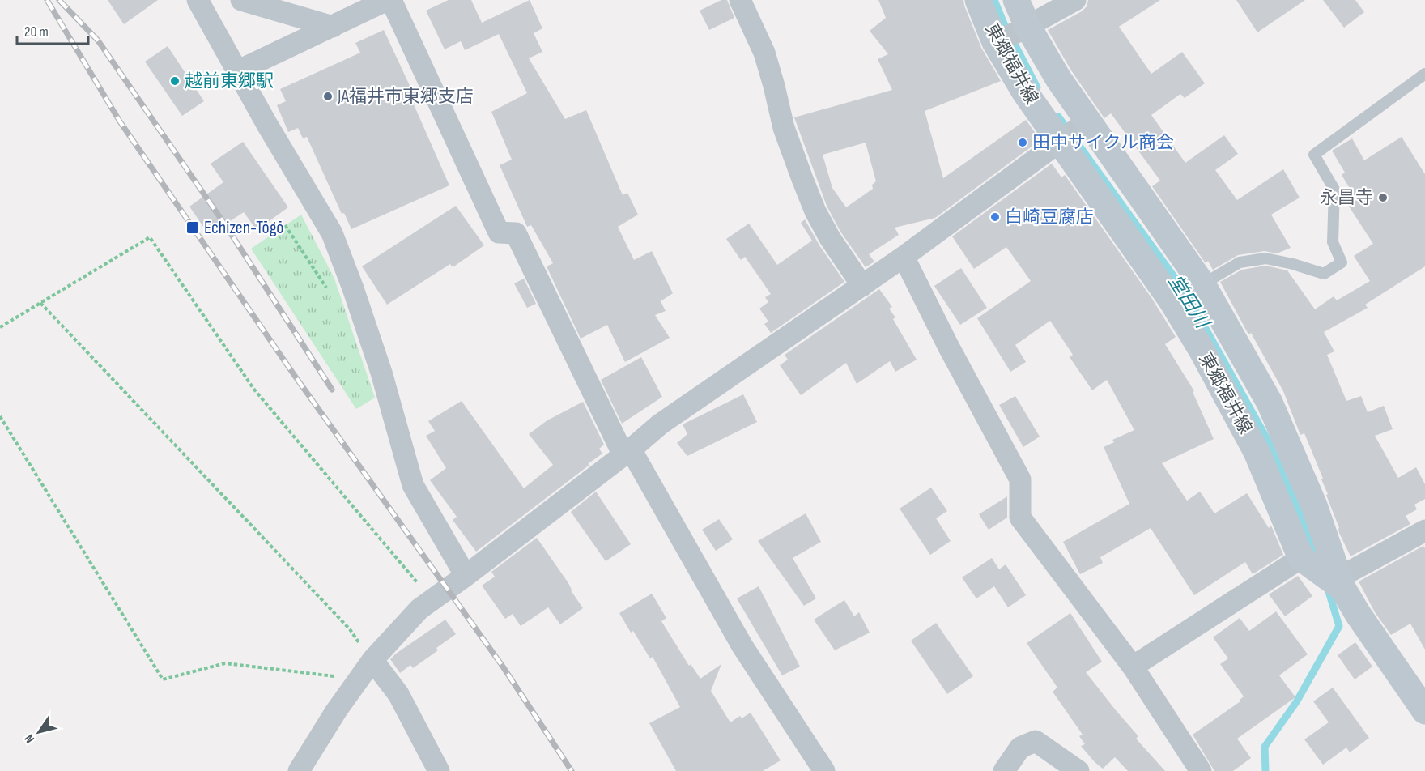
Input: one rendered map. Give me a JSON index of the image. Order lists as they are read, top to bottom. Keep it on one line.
{"streets":{"main road":["東郷福井線"]},"water":["堂田川"],"places":{"other":["越前東郷駅","JA福井市東郷支店","田中サイクル商会","永昌寺","白崎豆腐店"],"transit":["Echizen-Tōgō"]},"scale_bar":"20 m","north":"bottom left"}
